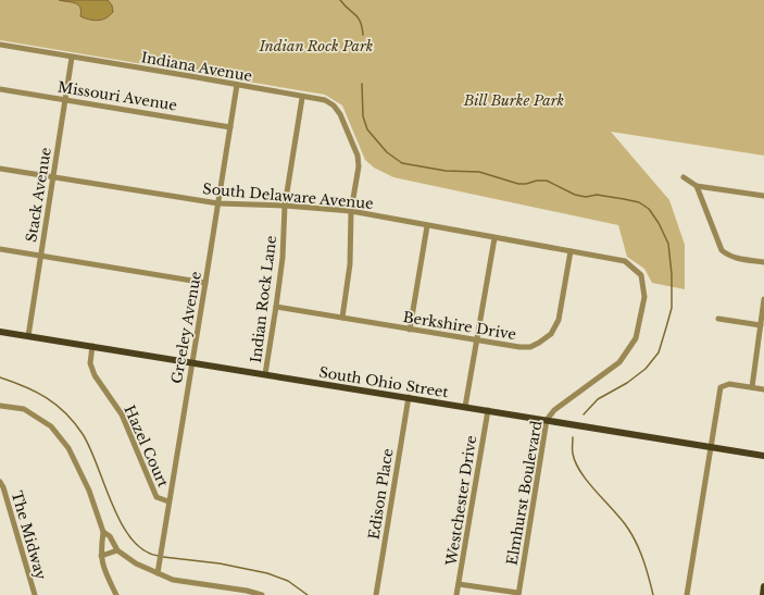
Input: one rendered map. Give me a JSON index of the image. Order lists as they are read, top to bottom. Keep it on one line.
{"streets":{"main road":["South Ohio Street"],"street":["Indiana Avenue","Missouri Avenue","Stack Avenue","South Delaware Avenue","Indian Rock Lane","Berkshire Drive","Greeley Avenue","Hazel Court","Elmhurst Boulevard","Edison Place","Westchester Drive","The Midway"]},"crossings":[["Indiana Avenue","Stack Avenue"],["Indiana Avenue","South Delaware Avenue"],["Indiana Avenue","Indian Rock Lane"],["Indiana Avenue","Greeley Avenue"],["Missouri Avenue","Stack Avenue"],["Missouri Avenue","Greeley Avenue"],["Stack Avenue","South Delaware Avenue"],["Stack Avenue","South Ohio Street"],["South Delaware Avenue","Indian Rock Lane"],["South Delaware Avenue","Berkshire Drive"],["South Delaware Avenue","Greeley Avenue"],["South Delaware Avenue","Elmhurst Boulevard"],["Indian Rock Lane","Berkshire Drive"],["Indian Rock Lane","South Ohio Street"],["Greeley Avenue","South Ohio Street"],["Greeley Avenue","Hazel Court"],["South Ohio Street","Hazel Court"],["South Ohio Street","Elmhurst Boulevard"],["South Ohio Street","Edison Place"],["South Ohio Street","Westchester Drive"]],"parks":["Indian Rock Park","Bill Burke Park"]}
